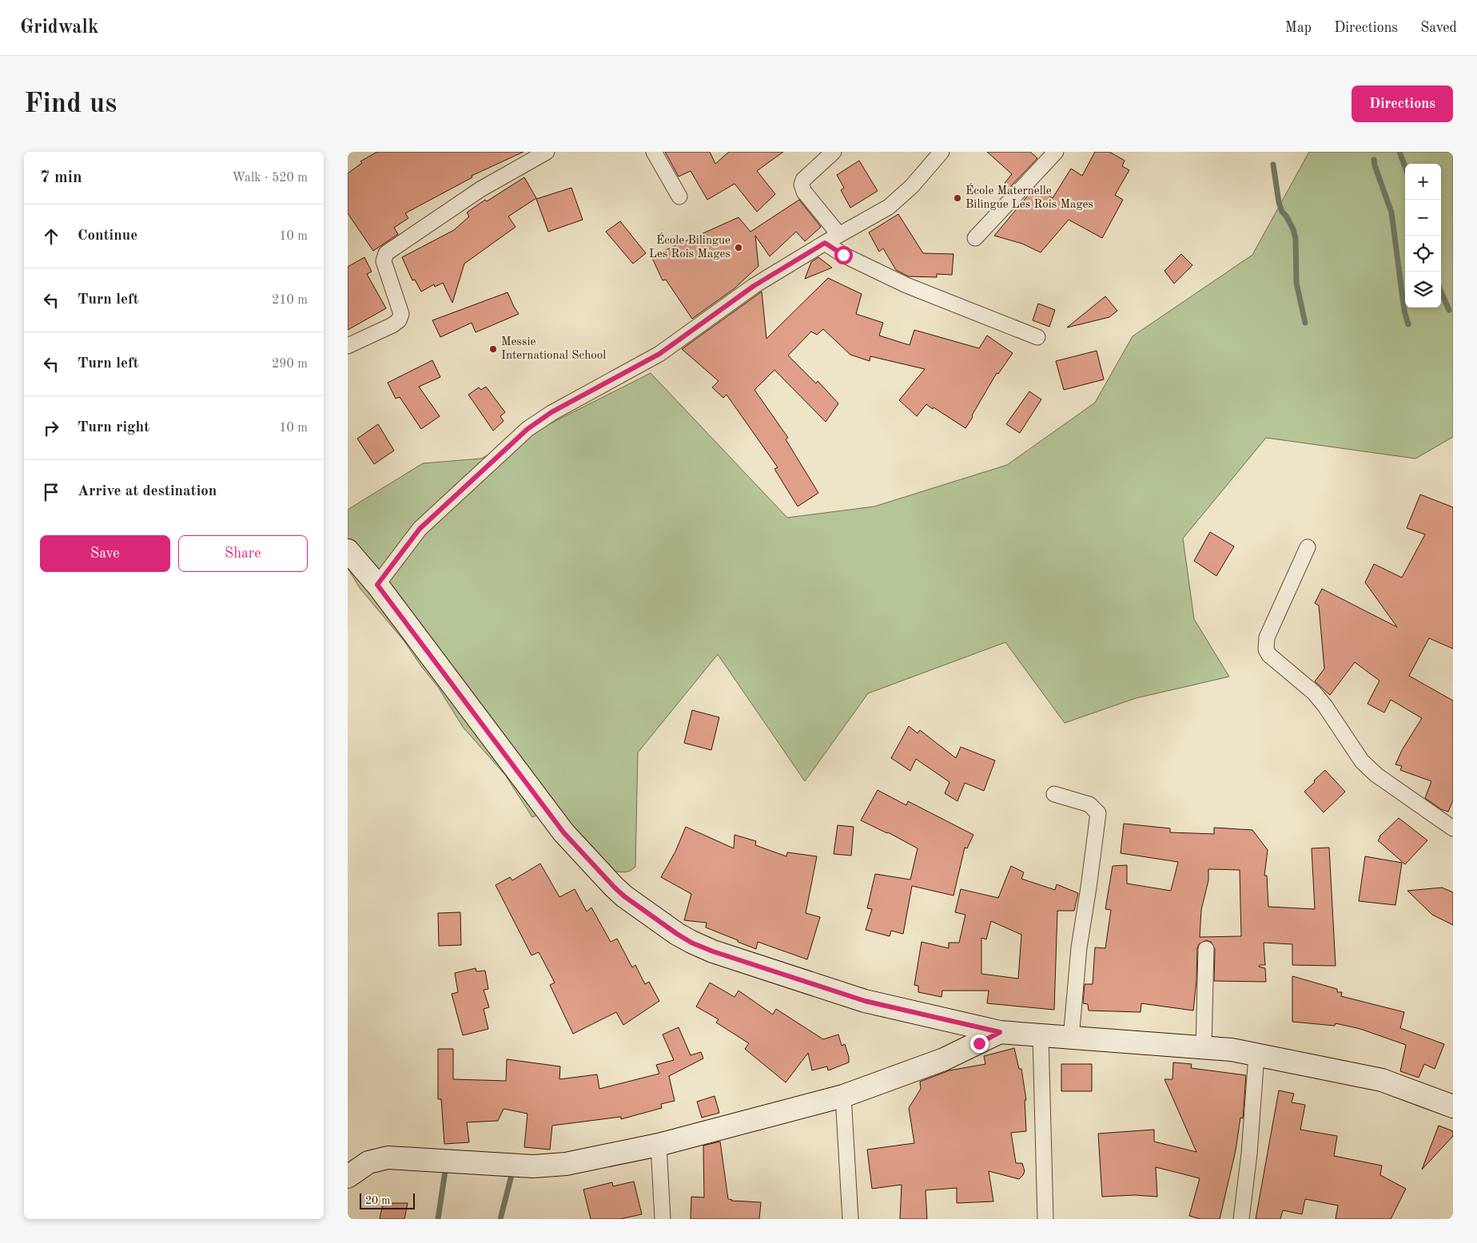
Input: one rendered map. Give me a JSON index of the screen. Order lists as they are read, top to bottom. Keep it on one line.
{"places":["École Maternelle Bilingue Les Rois Mages","École Bilingue Les Rois Mages","Messie International School"],"scale_bar":"20 m","page":{"header":"Gridwalk","nav":["Map","Directions","Saved"],"buttons":["Directions",["Save","Share"]],"title":"Find us","heading":["7 min","Walk · 520 m"],"map_buttons":["+","−"],"list":[["Continue","10 m"],["Turn left","210 m"],["Turn left","290 m"],["Turn right","10 m"],"Arrive at destination"],"scale":"20 m"}}
